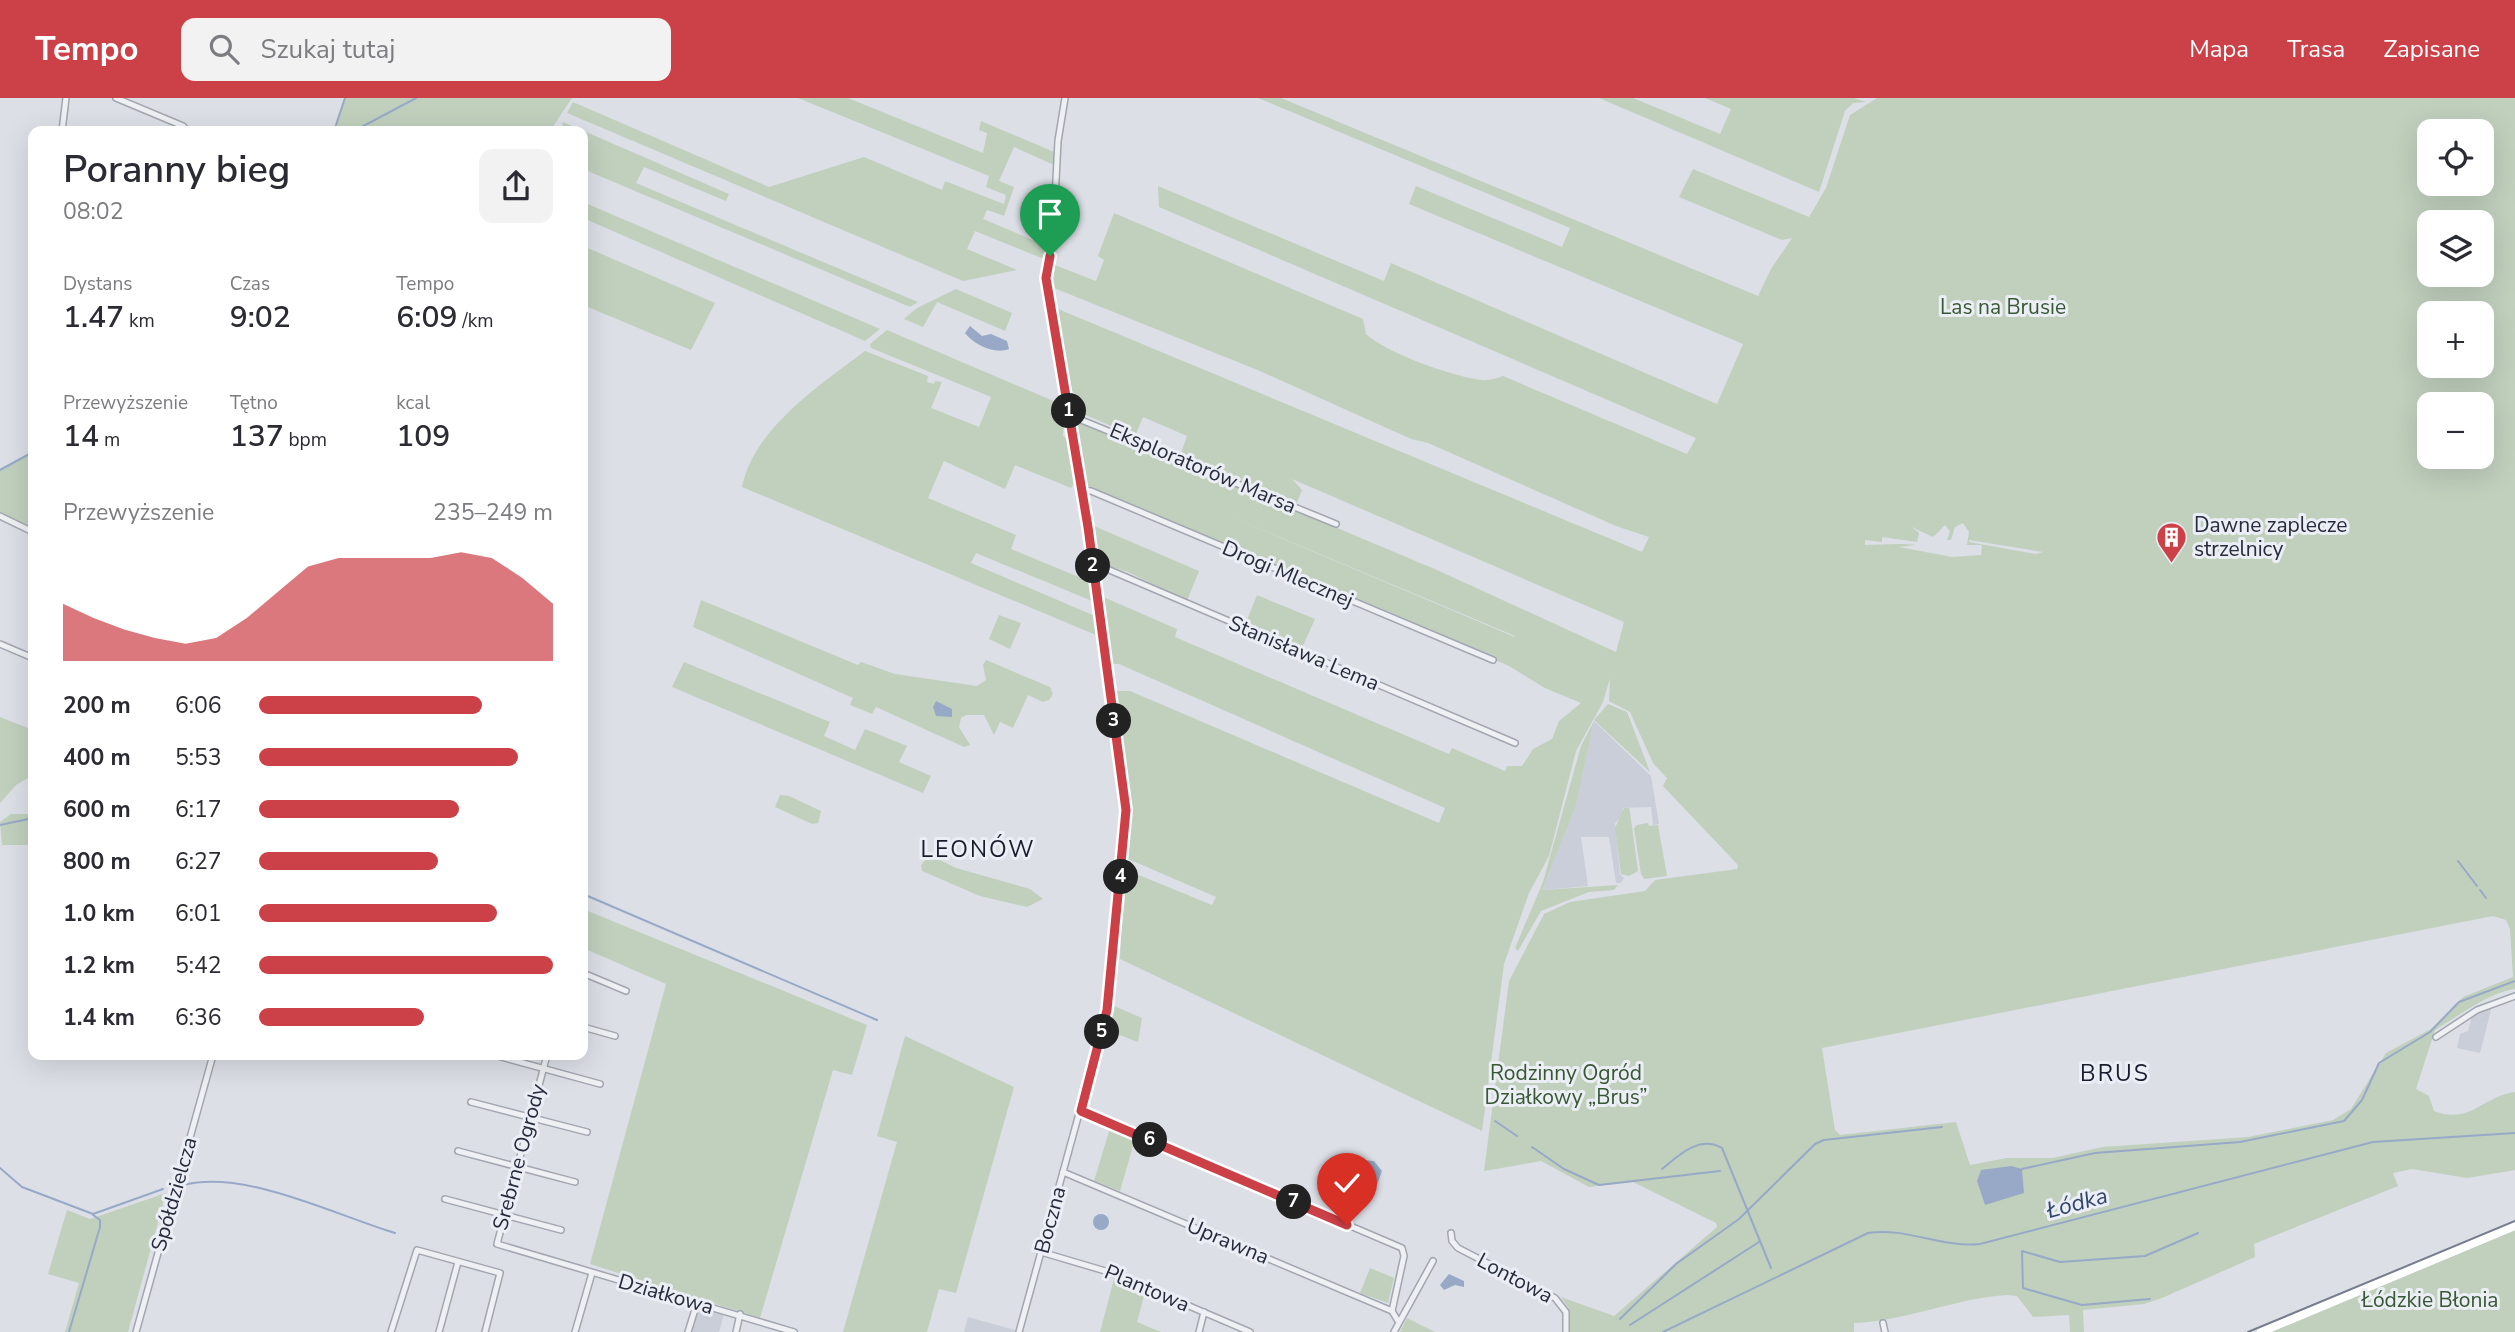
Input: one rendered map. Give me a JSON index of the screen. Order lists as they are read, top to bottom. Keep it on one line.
{"streets":{"street":["Eksploratorów Marsa","Drogi Mlecznej","Stanisława Lema","Srebrne Ogrody","Spółdzielcza","Boczna","Uprawna","Lontowa","Plantowa","Działkowa"]},"crossings":[["Eksploratorów Marsa","Boczna"],["Drogi Mlecznej","Boczna"],["Stanisława Lema","Boczna"],["Srebrne Ogrody","Działkowa"],["Boczna","Uprawna"],["Boczna","Plantowa"]],"districts":["LEONÓW","BRUS"],"water":["Łódka"],"parks":["Las na Brusie","Rodzinny Ogród Działkowy „Brus”","Łódzkie Błonia"],"places":{"building":["Dawne zaplecze strzelnicy"]},"page":{"header":"Tempo","search":"Szukaj tutaj","nav":["Mapa","Trasa","Zapisane"],"map_buttons":["+","−"],"heading":["Poranny bieg","08:02"],"stats":[["Dystans","1.47 km"],["Czas","9:02"],["Tempo","6:09 /km"],["Przewyższenie","14 m"],["Tętno","137 bpm"],["kcal","109"]],"pins":["1","2","3","4","5","6","7"],"chart":["Przewyższenie","235–249 m"],"list":[{"name":"200 m","note":"6:06"},{"name":"400 m","note":"5:53"},{"name":"600 m","note":"6:17"},{"name":"800 m","note":"6:27"},{"name":"1.0 km","note":"6:01"},{"name":"1.2 km","note":"5:42"},{"name":"1.4 km","note":"6:36"}]}}
